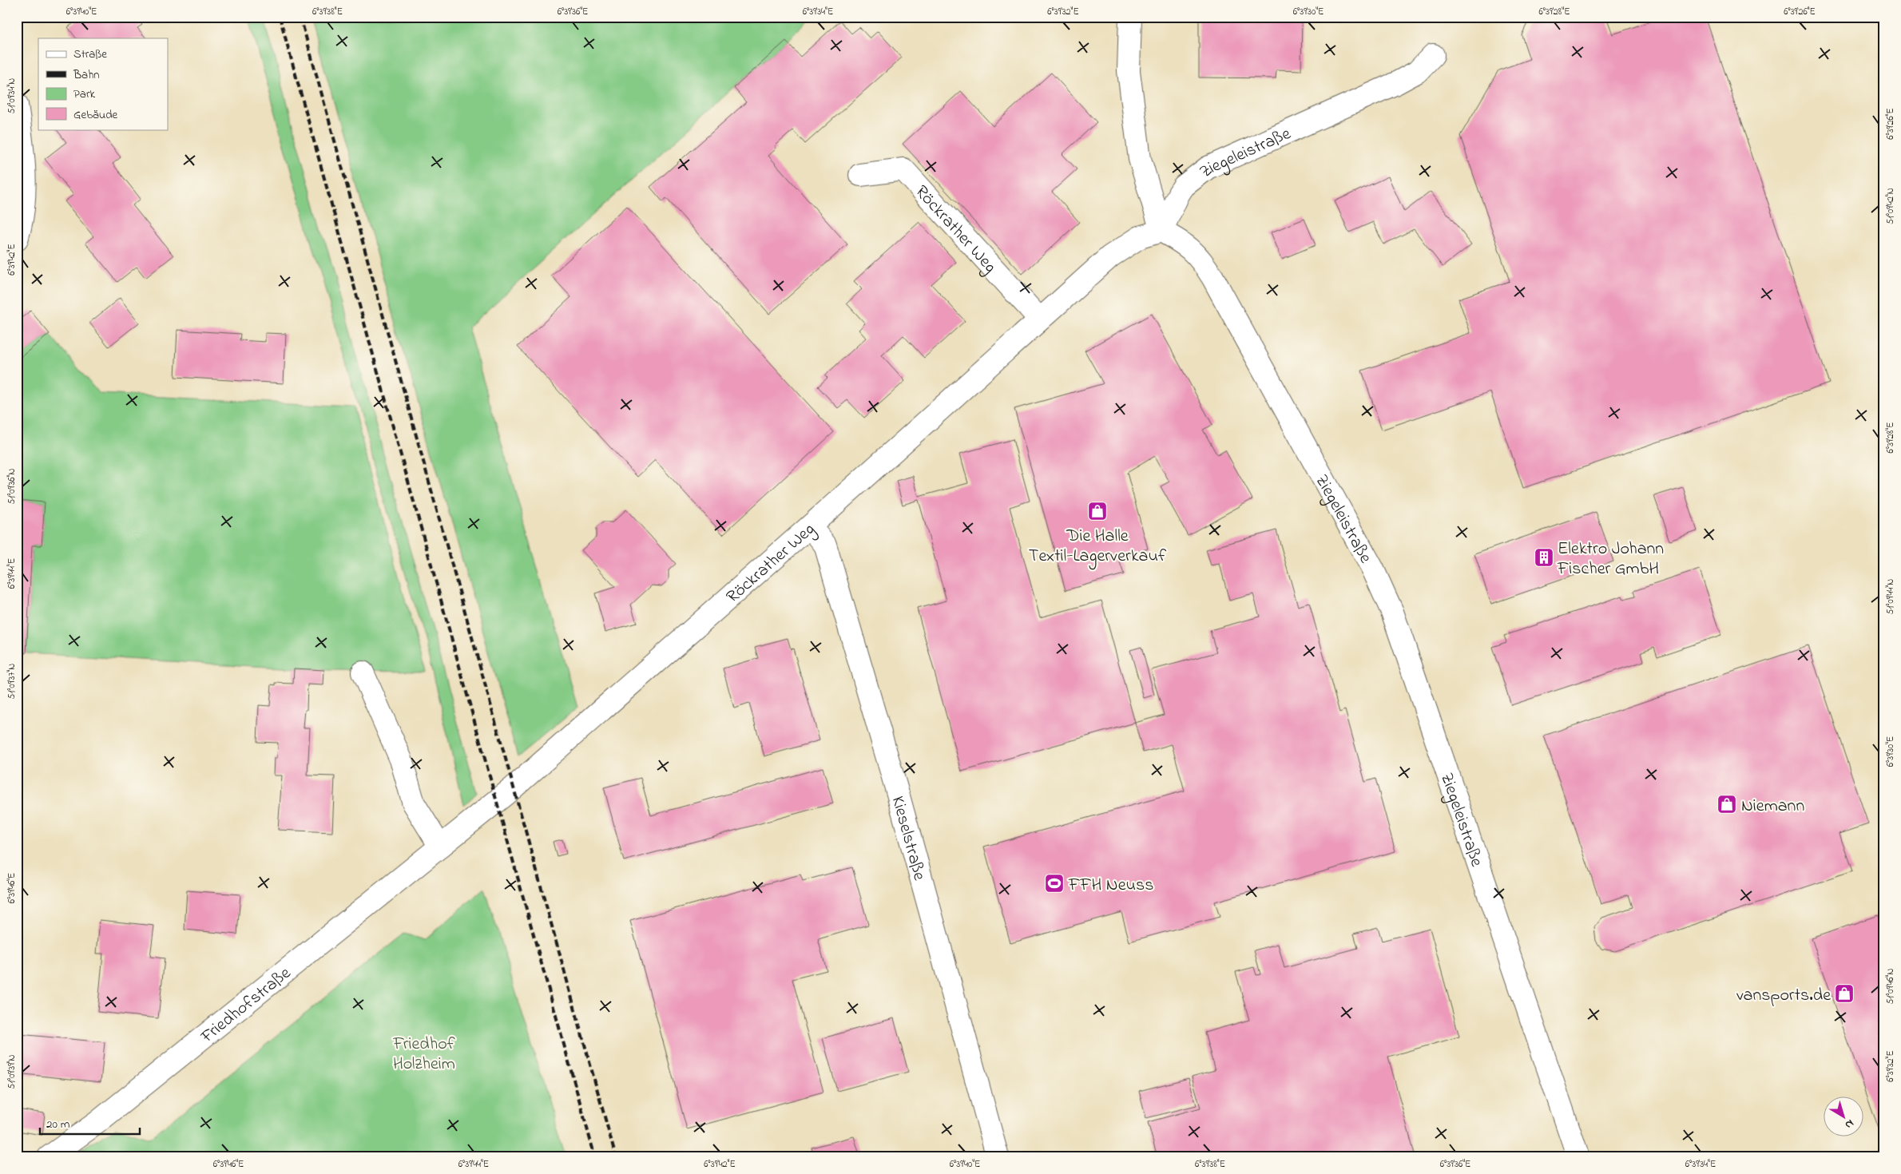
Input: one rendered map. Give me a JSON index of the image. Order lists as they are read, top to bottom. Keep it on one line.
{"streets":{"street":["Ziegeleistraße","Röckrather Weg","Kieselstraße","Friedhofstraße"]},"crossings":[["Ziegeleistraße","Röckrather Weg"],["Röckrather Weg","Kieselstraße"],["Röckrather Weg","Friedhofstraße"]],"parks":["Friedhof Holzheim"],"places":{"shop":["Die Halle Textil-Lagerverkauf","Niemann","vansports.de"],"building":["Elektro Johann Fischer GmbH"],"sports":["FFH Neuss"]},"legend":["Straße","Bahn","Park","Gebäude"],"scale_bar":"20 m","north":"bottom right","coordinates":["6°39'40\"E","6°39'38\"E","6°39'36\"E","6°39'34\"E","6°39'32\"E","6°39'30\"E","6°39'28\"E","6°39'26\"E","51°09'34\"N","51°09'42\"N","6°39'42\"E","51°09'36\"N","6°39'44\"E","51°09'44\"N","51°09'37\"N","6°39'46\"E","51°09'46\"N","51°09'39\"N"]}
